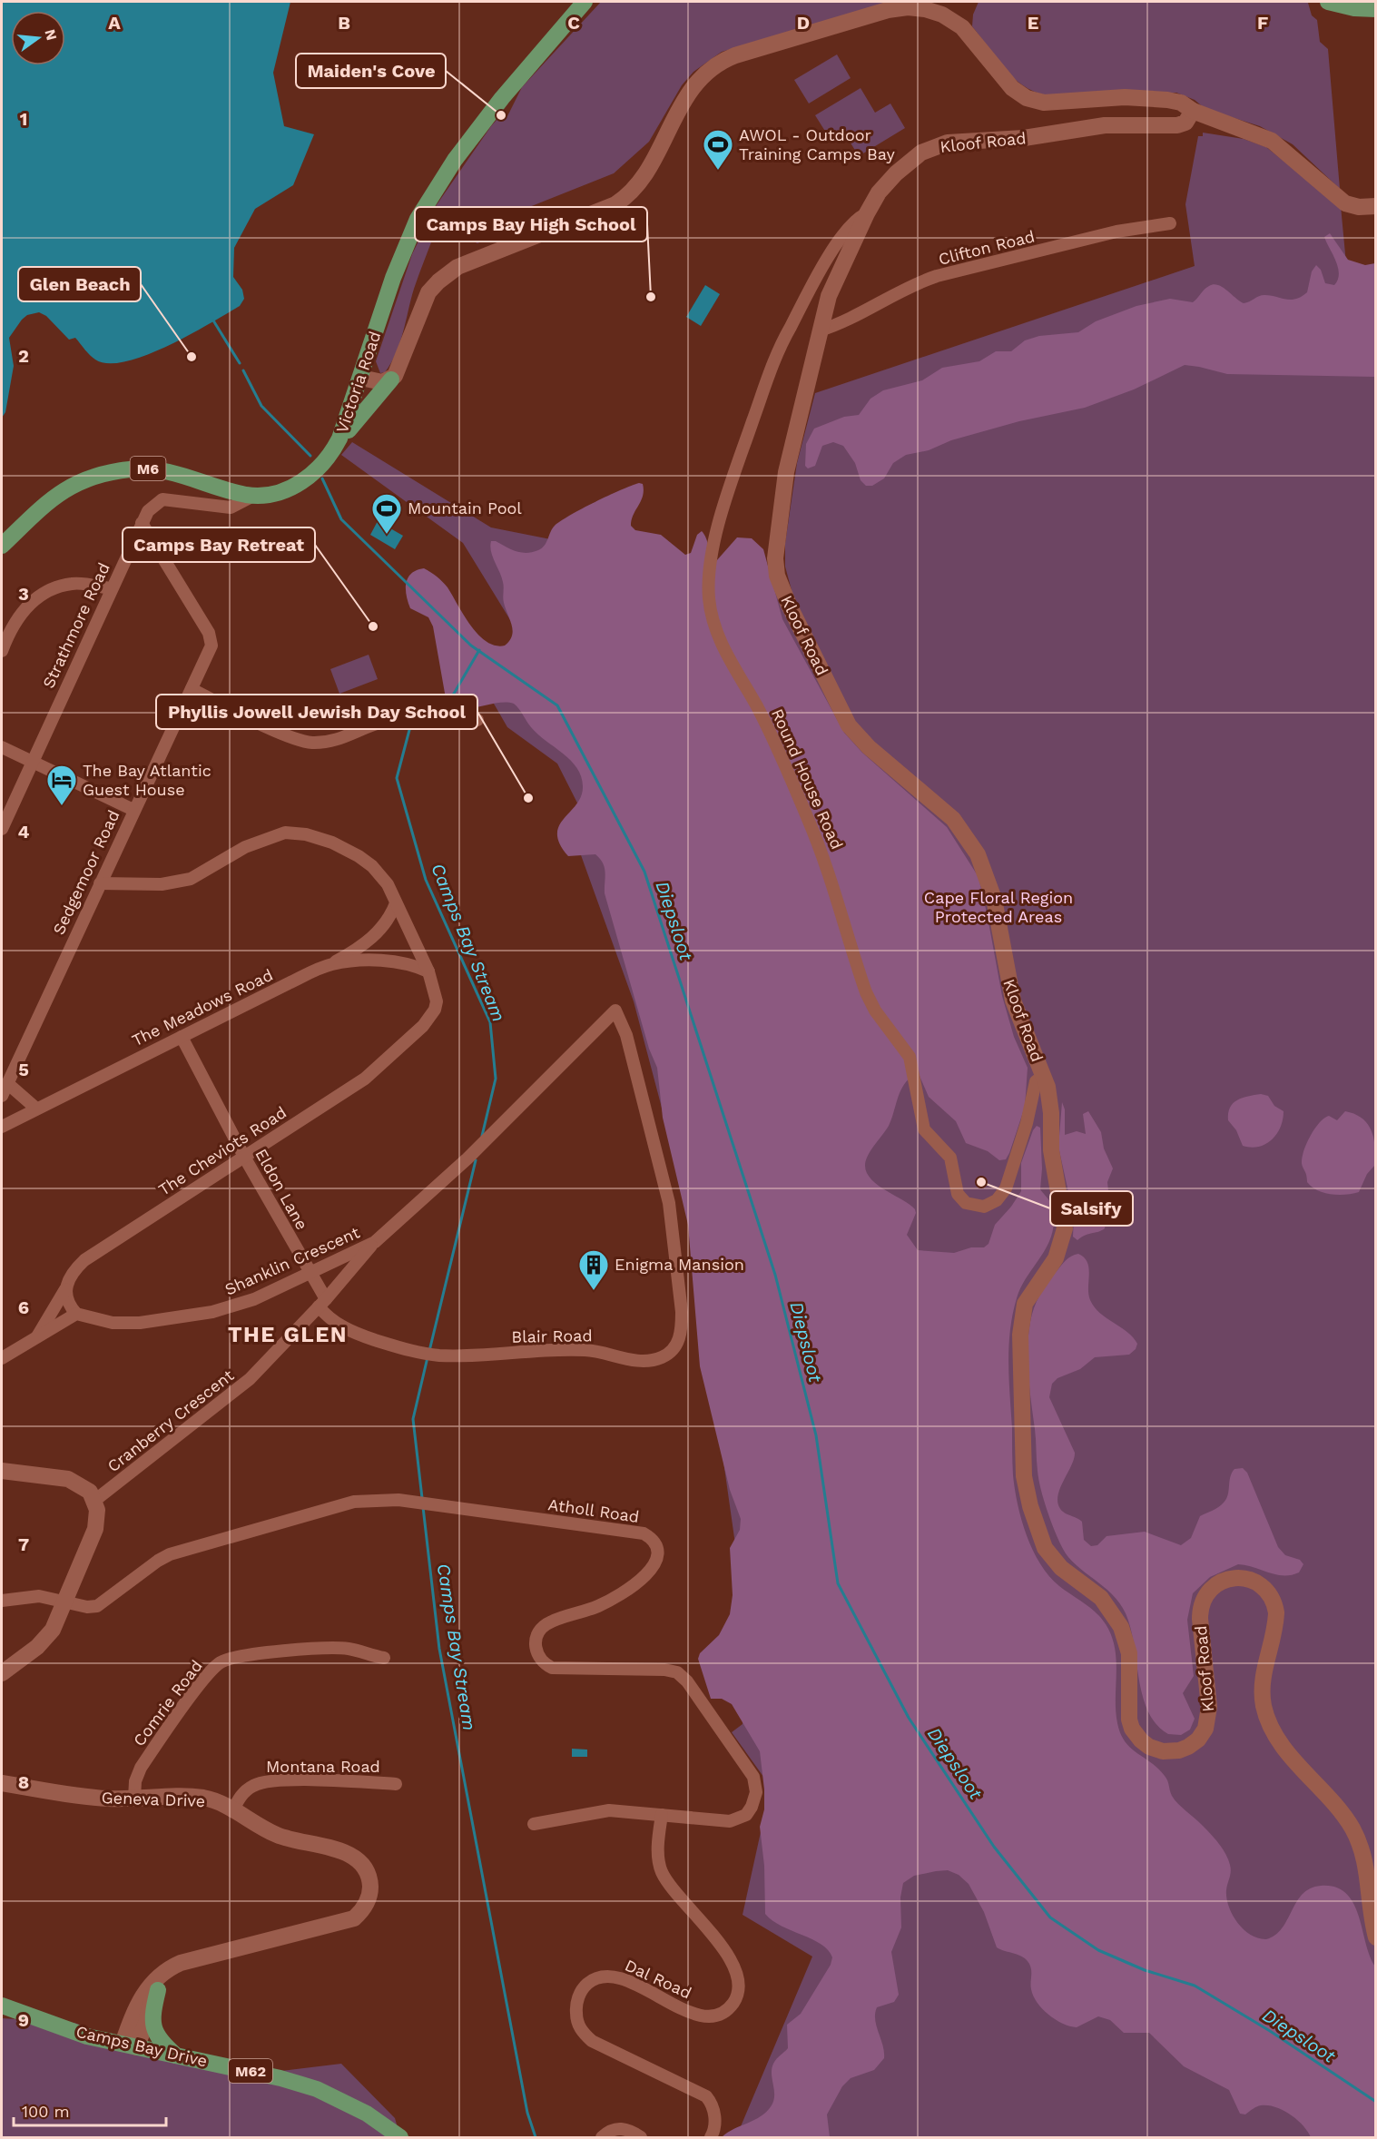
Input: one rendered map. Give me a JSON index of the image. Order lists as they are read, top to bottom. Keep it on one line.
{"streets":{"main road":["Kloof Road","Victoria Road","M6","Geneva Drive","Camps Bay Drive","M62"],"street":["Clifton Road","Strathmore Road","Round House Road","Sedgemoor Road","The Meadows Road","The Cheviots Road","Eldon Lane","Shanklin Crescent","Blair Road","Cranberry Crescent","Atholl Road","Comrie Road","Montana Road","Dal Road"]},"crossings":[["Kloof Road","Clifton Road"],["Kloof Road","Round House Road"],["Victoria Road","Strathmore Road"],["Strathmore Road","Sedgemoor Road"],["Sedgemoor Road","The Cheviots Road"],["The Meadows Road","The Cheviots Road"],["The Meadows Road","Eldon Lane"],["The Cheviots Road","Eldon Lane"],["Eldon Lane","Shanklin Crescent"],["Eldon Lane","Blair Road"],["Eldon Lane","Cranberry Crescent"],["Shanklin Crescent","Blair Road"],["Shanklin Crescent","Cranberry Crescent"],["Blair Road","Cranberry Crescent"],["Atholl Road","Dal Road"],["Comrie Road","Geneva Drive"],["Montana Road","Geneva Drive"],["Geneva Drive","Camps Bay Drive"]],"districts":["THE GLEN"],"water":["Diepsloot","Camps Bay Stream"],"parks":["Cape Floral Region Protected Areas"],"places":{"other":["Maiden's Cove","Camps Bay High School","Glen Beach","Camps Bay Retreat","Phyllis Jowell Jewish Day School","Salsify"],"sports":["AWOL - Outdoor Training Camps Bay","Mountain Pool"],"hotel":["The Bay Atlantic Guest House"],"building":["Enigma Mansion"]},"scale_bar":"100 m","north":"right","grid":{"columns":["A","B","C","D","E","F"],"rows":["1","2","3","4","5","6","7","8","9"]}}
